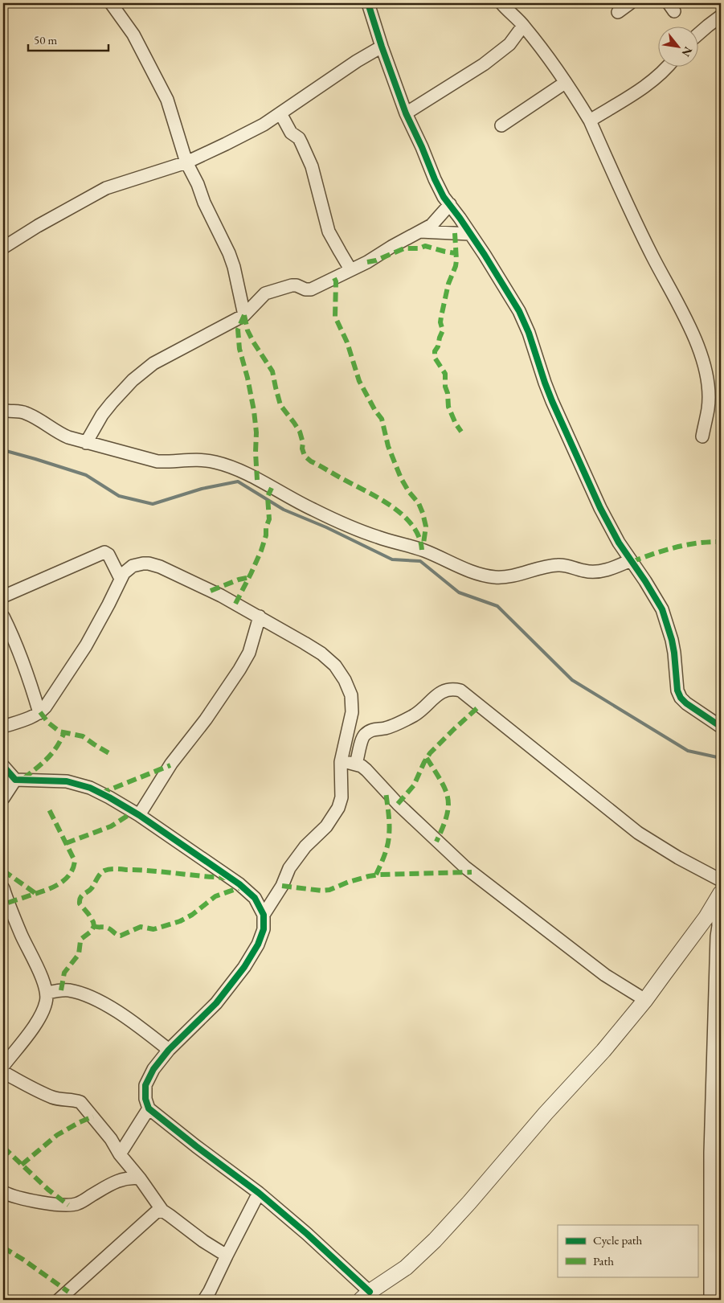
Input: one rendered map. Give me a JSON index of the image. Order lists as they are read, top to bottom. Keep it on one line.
{"legend":["Cycle path","Path"],"scale_bar":"50 m","north":"bottom right"}
